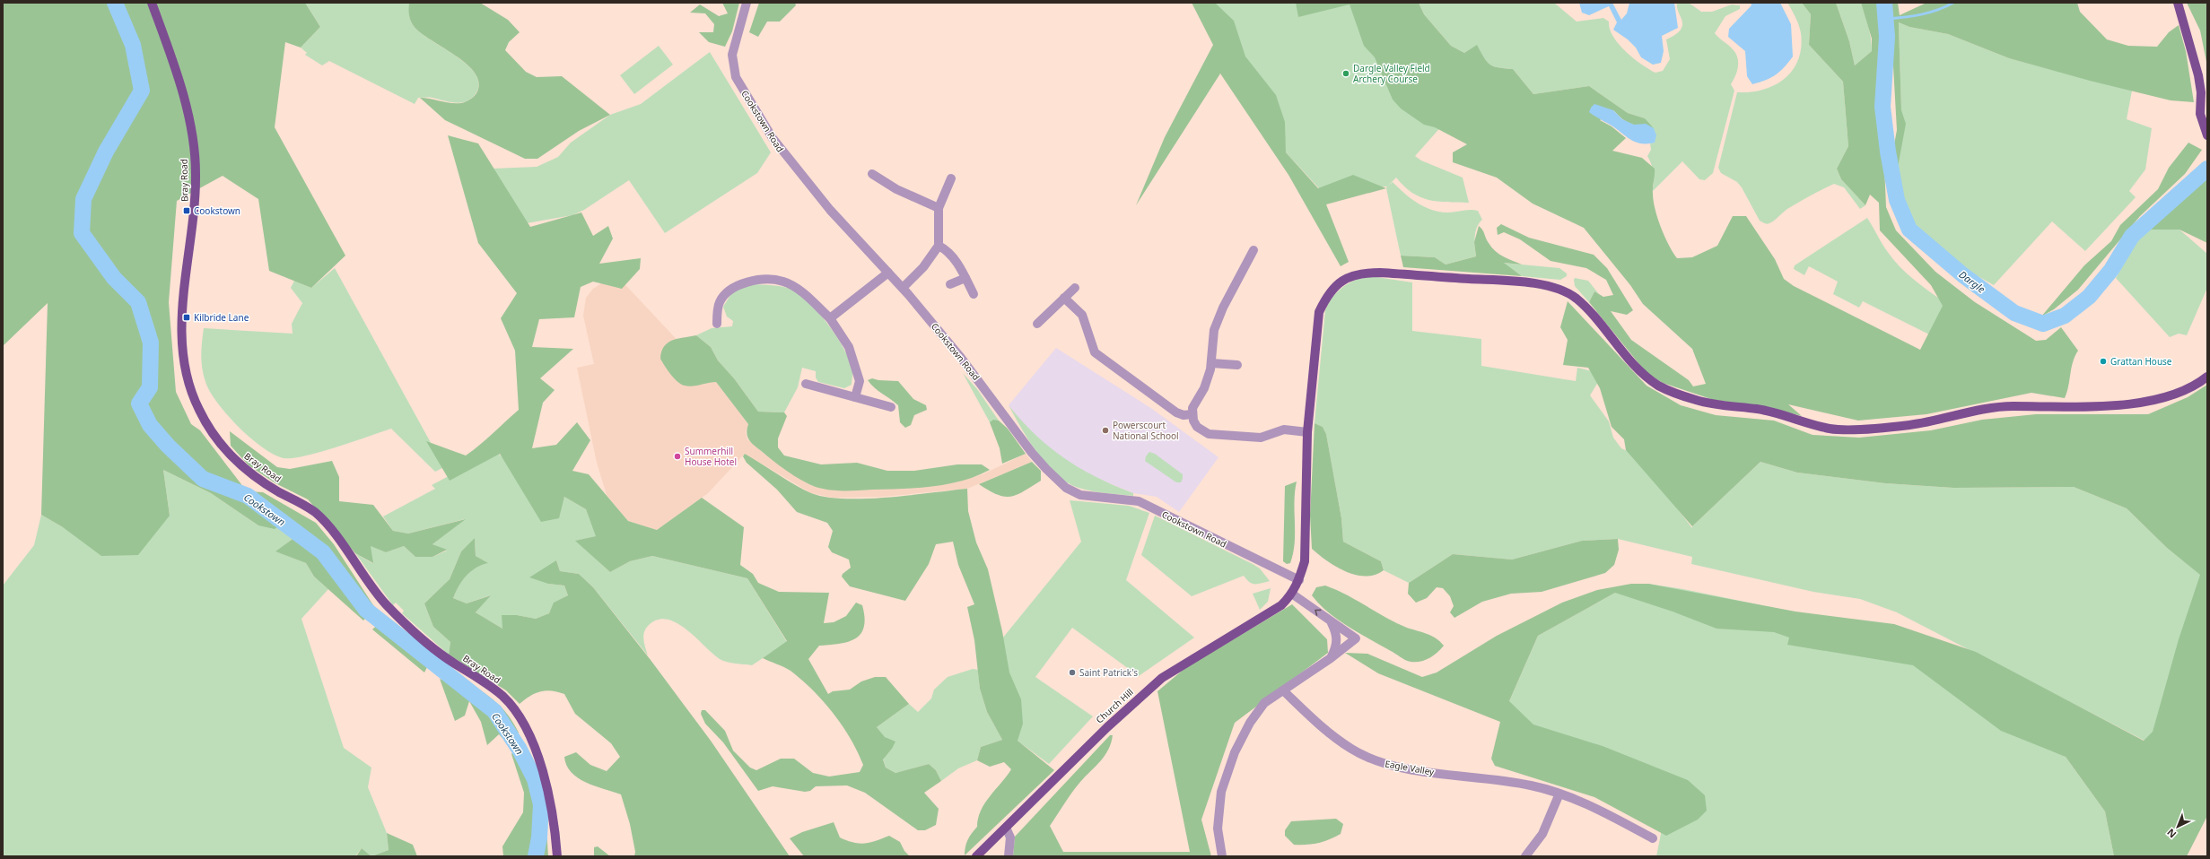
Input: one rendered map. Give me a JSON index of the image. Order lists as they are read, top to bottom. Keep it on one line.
{"streets":{"main road":["Bray Road","Church Hill"],"street":["Cookstown Road","Eagle Valley"]},"crossings":[["Cookstown Road","Church Hill"]],"water":["Dargle","Cookstown"],"places":{"other":["Dargle Valley Field Archery Course","Grattan House","Powerscourt National School","Summerhill House Hotel","Saint Patrick's"],"transit":["Cookstown","Kilbride Lane"]},"north":"bottom left"}
